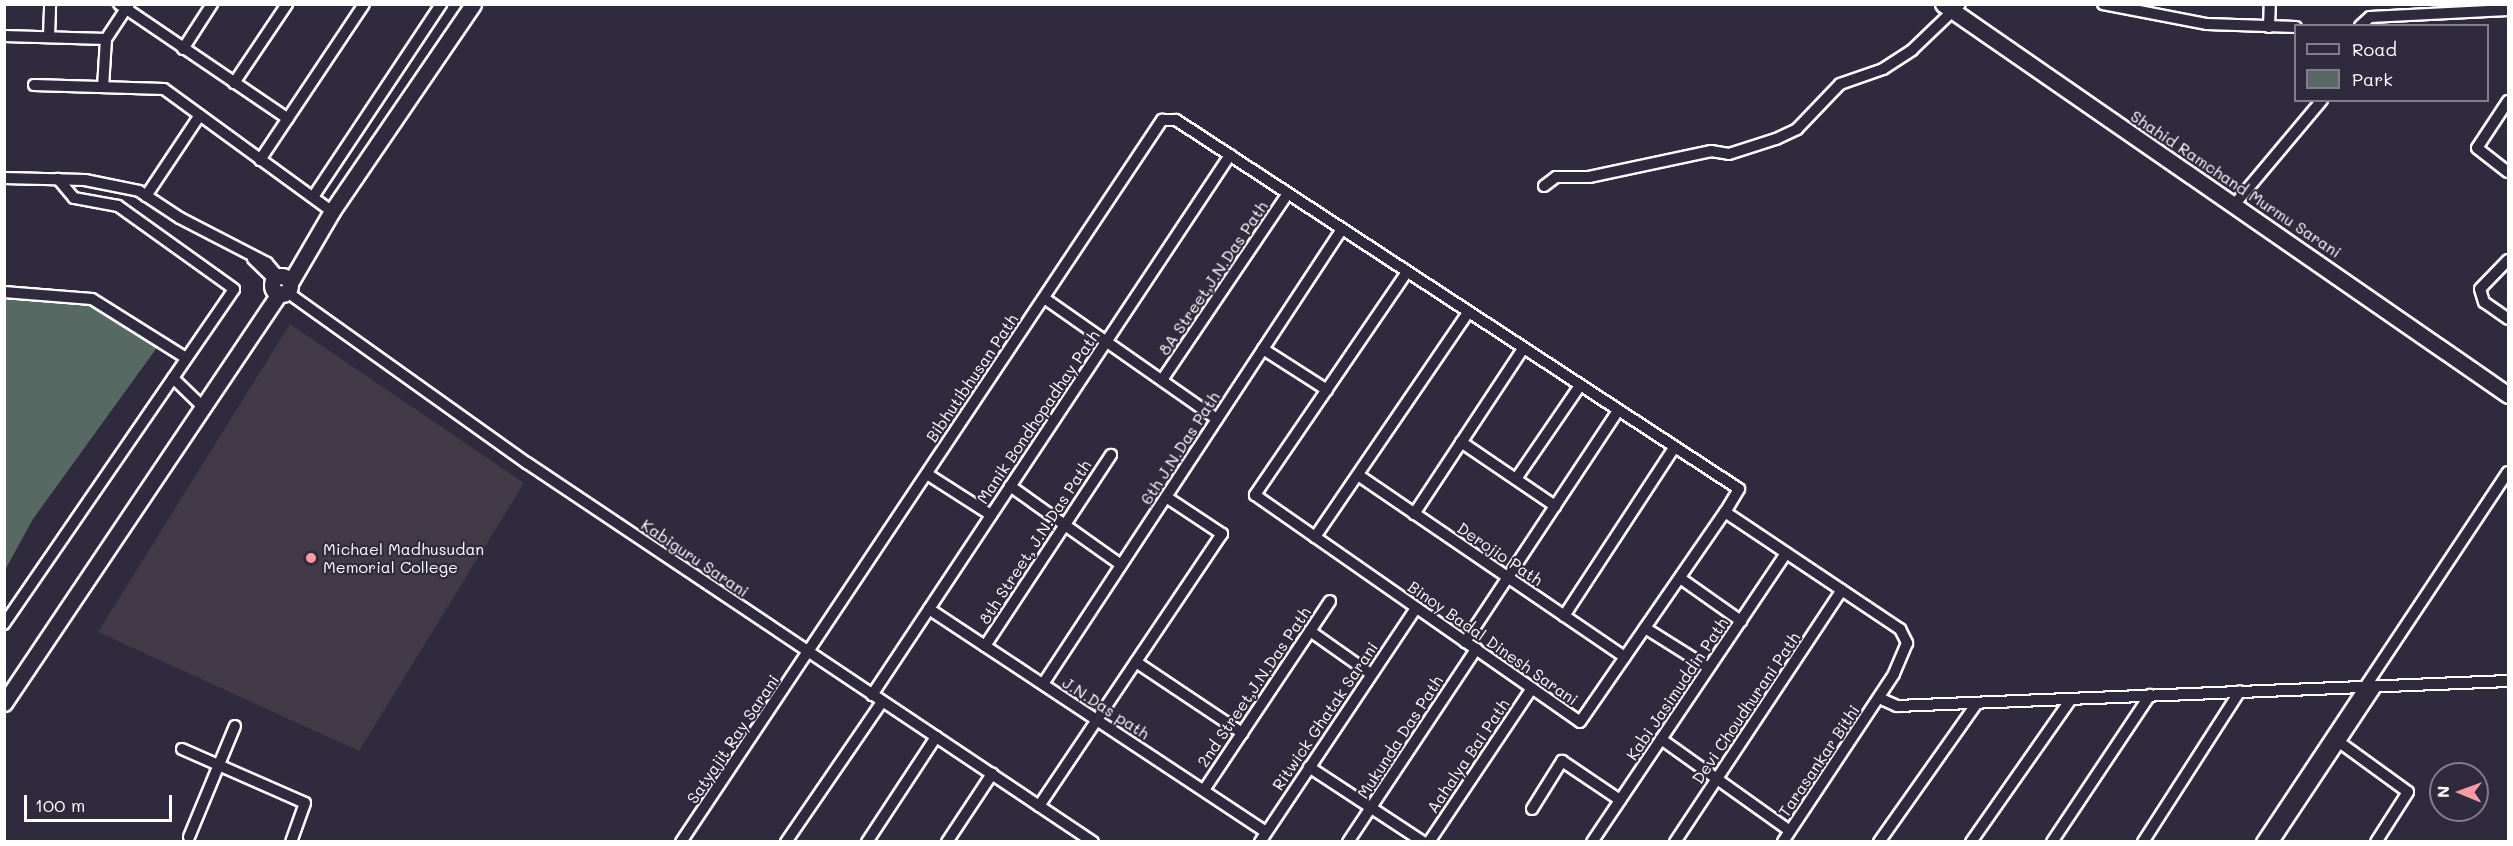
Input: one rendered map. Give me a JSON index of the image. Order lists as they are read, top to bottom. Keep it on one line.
{"streets":{"street":["Shahid Ramchand Murmu Sarani","8A Street,J.N.Das Path","Bibhutibhusan Path","Manik Bondhopadhay Path","6th J.N.Das Path","8th Street, J.N.Das Path","Derojio Path","Kabiguru Sarani","Binoy Badal Dinesh Sarani","2nd Street,J.N.Das Path","Kabi Jasimuddin Path","J.N.Das path","Devi Choudhurani Path","Ritwick Ghatak Sarani","Mukunda Das Path","Satyajit Ray Sarani","Aahalya Bai Path","Tarasankar Bithi"]},"crossings":[["Bibhutibhusan Path","Manik Bondhopadhay Path"],["Bibhutibhusan Path","Kabiguru Sarani"],["Bibhutibhusan Path","Satyajit Ray Sarani"],["Manik Bondhopadhay Path","Kabiguru Sarani"],["Manik Bondhopadhay Path","J.N.Das path"],["6th J.N.Das Path","J.N.Das path"],["8th Street, J.N.Das Path","J.N.Das path"],["Derojio Path","Binoy Badal Dinesh Sarani"],["Kabiguru Sarani","Satyajit Ray Sarani"],["Binoy Badal Dinesh Sarani","Ritwick Ghatak Sarani"],["Binoy Badal Dinesh Sarani","Mukunda Das Path"],["Binoy Badal Dinesh Sarani","Aahalya Bai Path"],["2nd Street,J.N.Das Path","J.N.Das path"],["J.N.Das path","Ritwick Ghatak Sarani"]],"places":["Michael Madhusudan Memorial College"],"legend":["Road","Park"],"scale_bar":"100 m","north":"left"}
